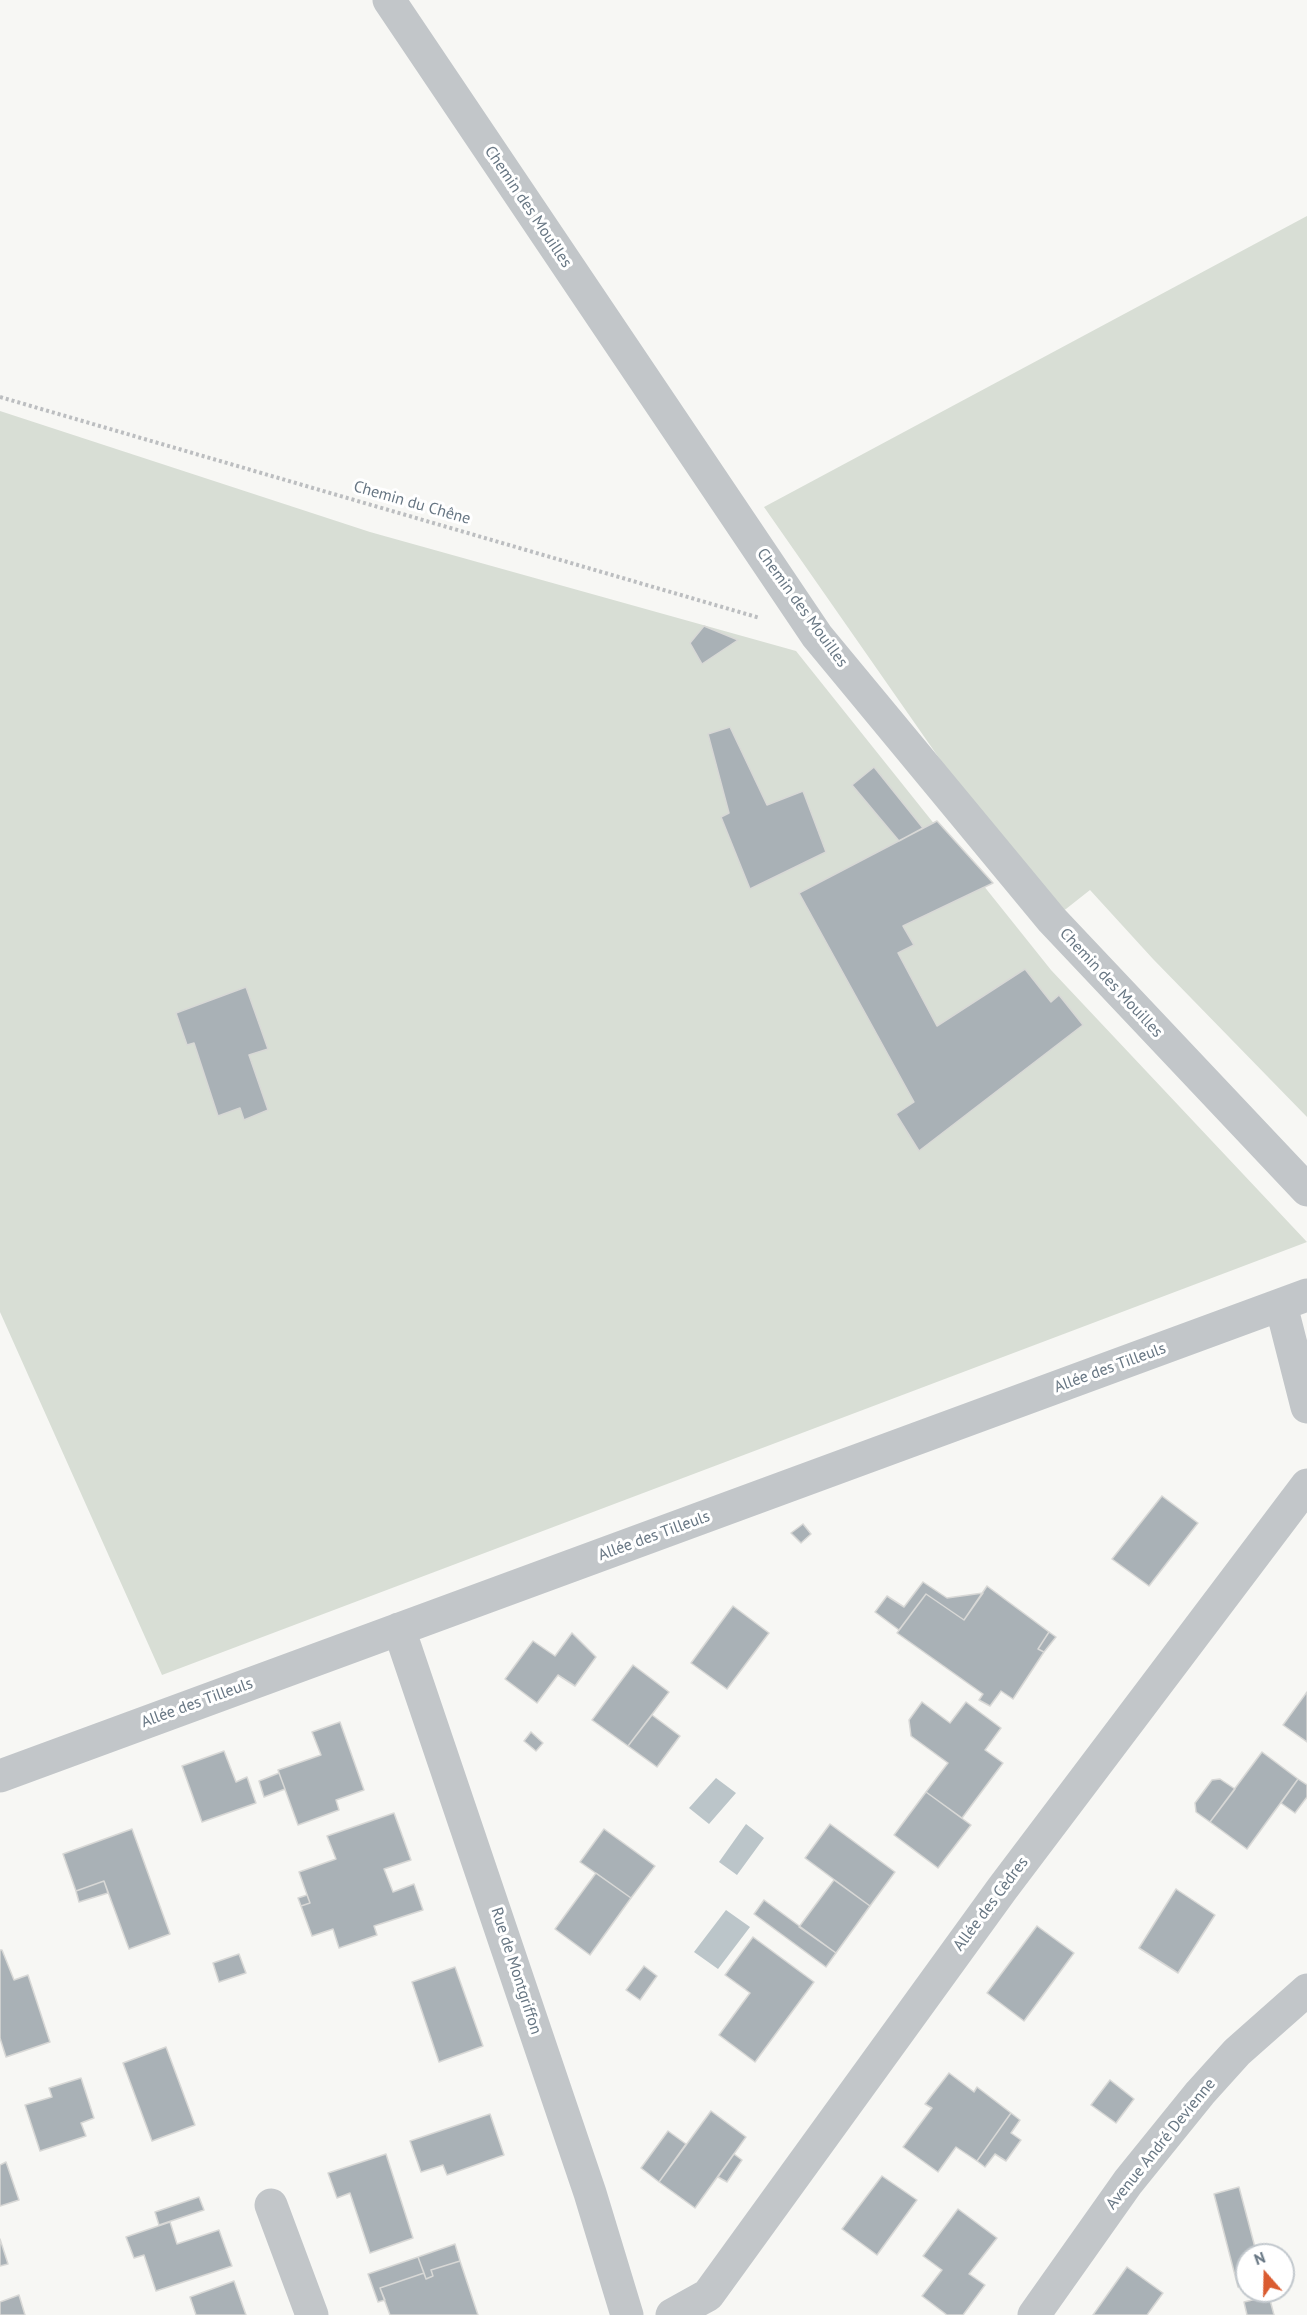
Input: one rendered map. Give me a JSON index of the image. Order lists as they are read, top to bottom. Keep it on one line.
{"streets":{"street":["Chemin des Mouilles","Allée des Tilleuls","Allée des Cèdres","Rue de Montgriffon","Avenue André Devienne"],"path":["Chemin du Chêne"]},"crossings":[["Allée des Tilleuls","Rue de Montgriffon"]],"north":"top"}
